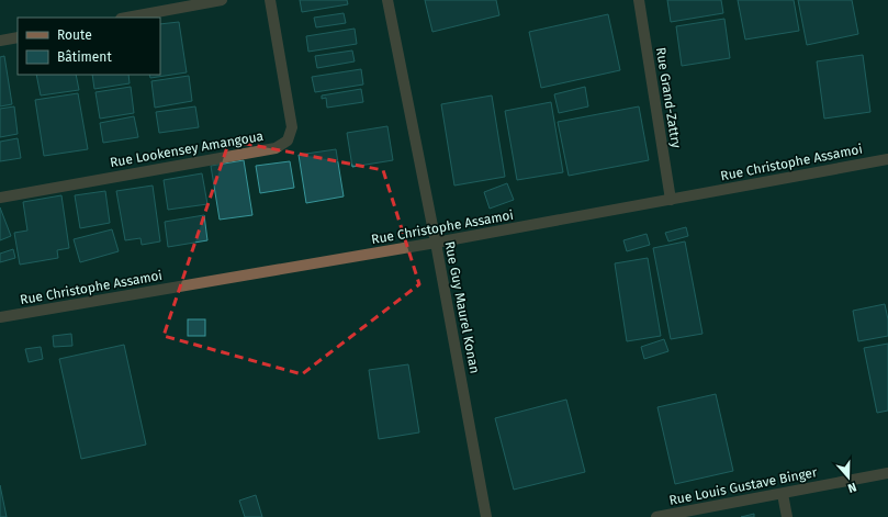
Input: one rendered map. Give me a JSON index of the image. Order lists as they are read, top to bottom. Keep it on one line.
{"streets":{"street":["Rue Grand-Zattry","Rue Lookensey Amangoua","Rue Christophe Assamoi","Rue Guy Maurel Konan","Rue Louis Gustave Binger"]},"crossings":[["Rue Grand-Zattry","Rue Christophe Assamoi"],["Rue Christophe Assamoi","Rue Guy Maurel Konan"]],"legend":["Route","Bâtiment"],"north":"bottom"}
